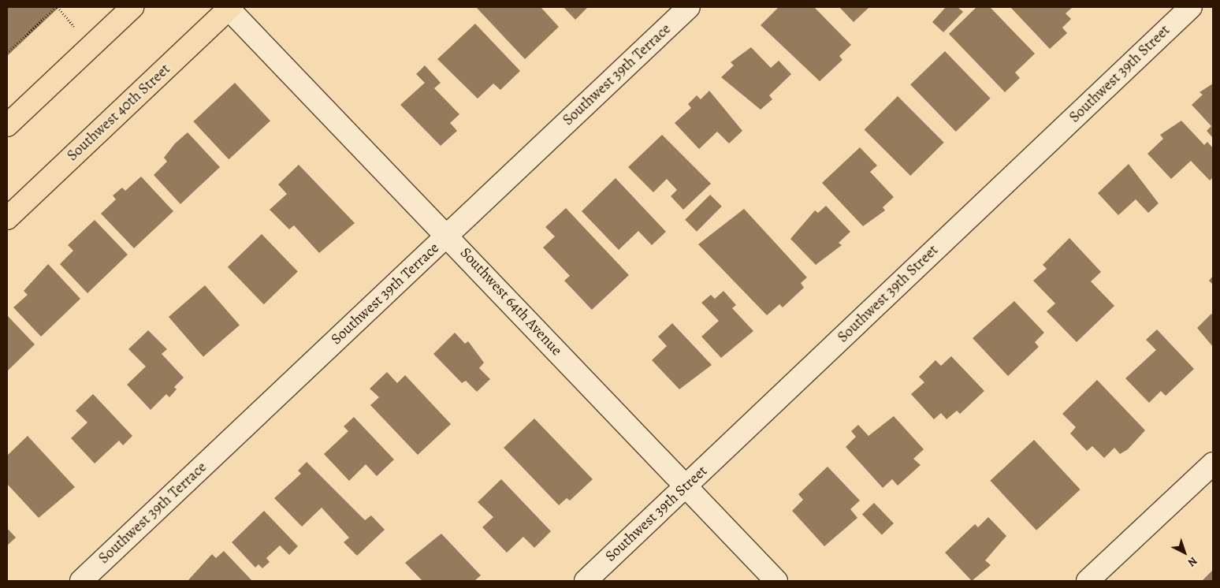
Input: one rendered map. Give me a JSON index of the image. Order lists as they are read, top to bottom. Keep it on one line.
{"streets":{"main road":["Southwest 40th Street"],"street":["Southwest 39th Street","Southwest 39th Terrace","Southwest 64th Avenue"]},"crossings":[["Southwest 39th Street","Southwest 64th Avenue"],["Southwest 39th Terrace","Southwest 64th Avenue"],["Southwest 40th Street","Southwest 64th Avenue"]],"north":"bottom right"}
